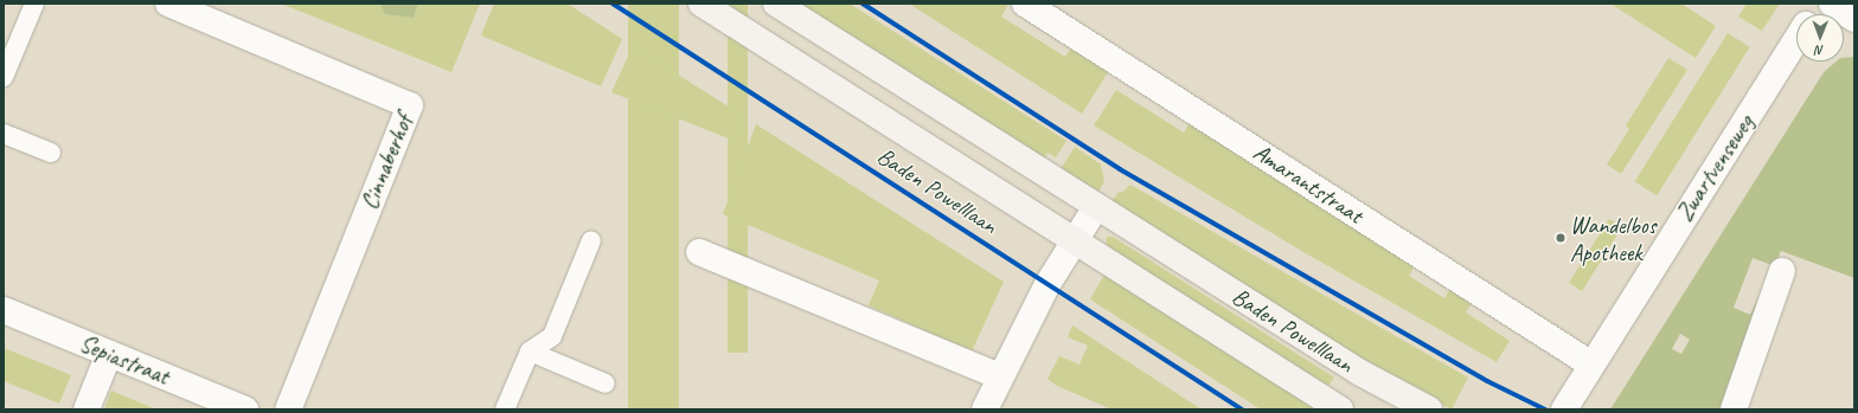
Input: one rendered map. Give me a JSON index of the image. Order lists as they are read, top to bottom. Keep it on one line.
{"streets":{"street":["Cinnaberhof","Zwartvenseweg","Amarantstraat","Baden Powelllaan","Sepiastraat"]},"crossings":[["Zwartvenseweg","Amarantstraat"]],"places":["Wandelbos Apotheek"],"north":"bottom"}
